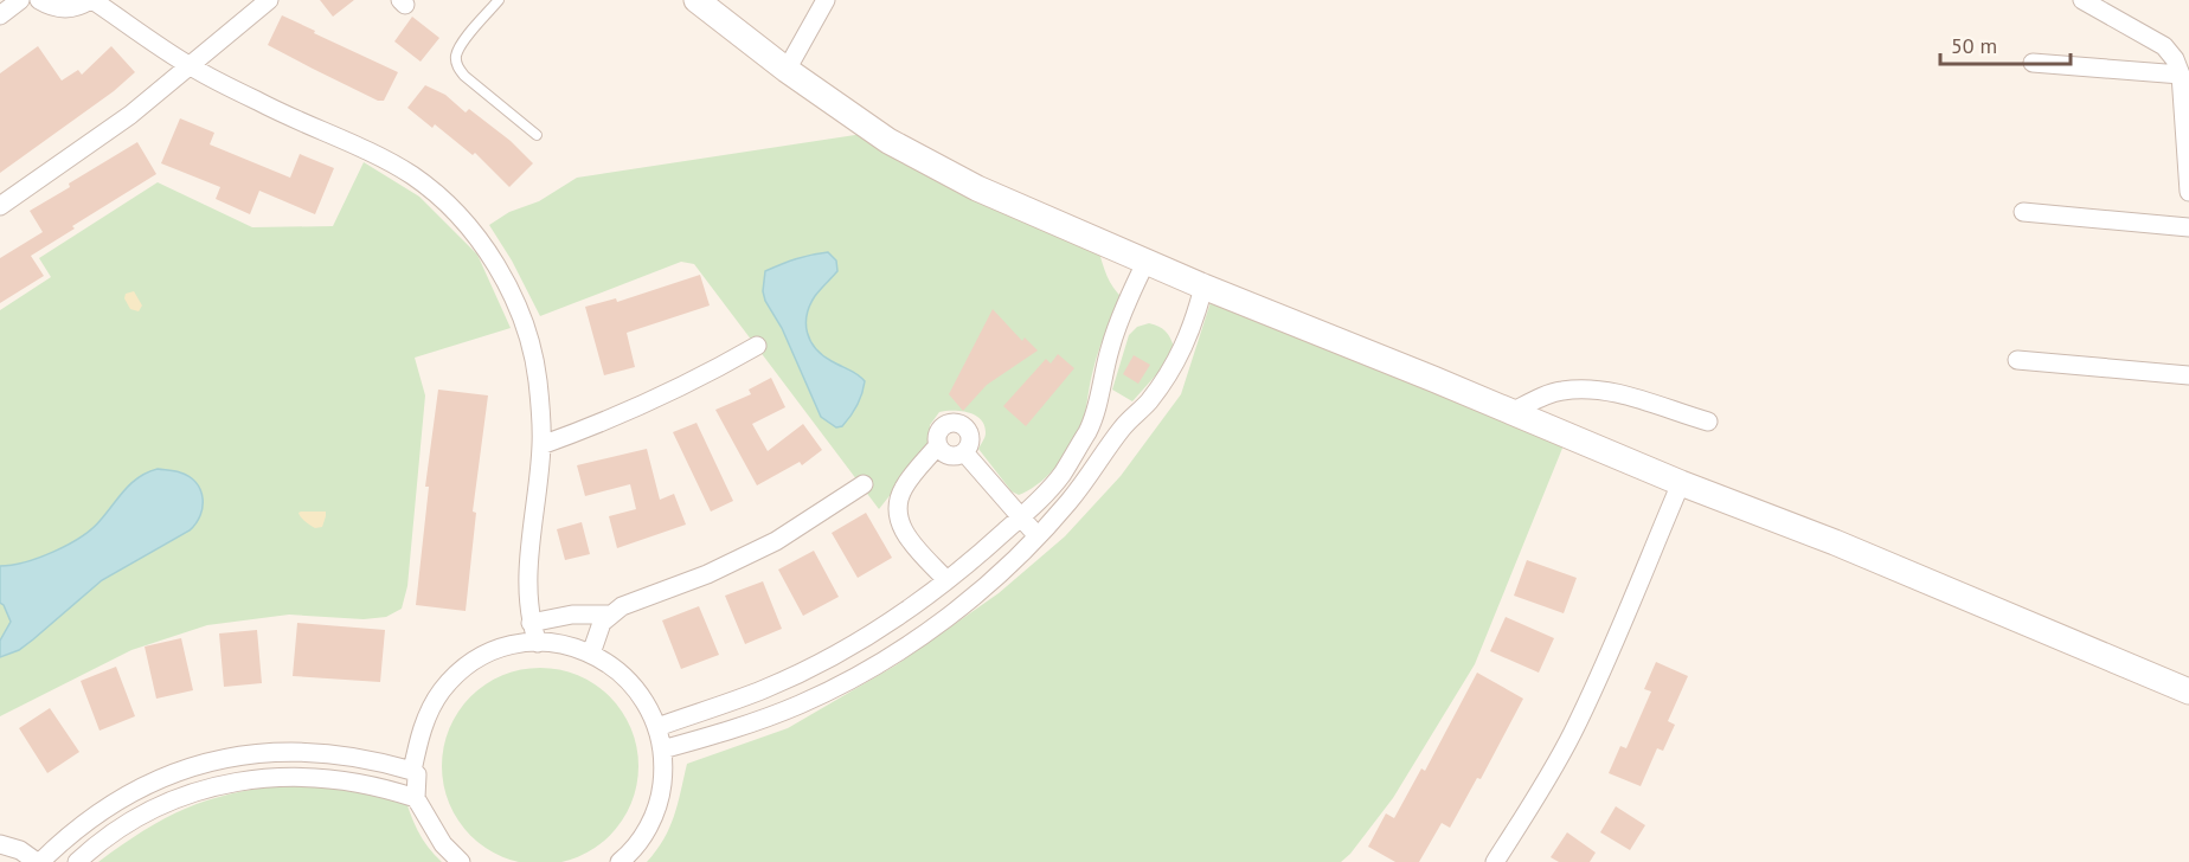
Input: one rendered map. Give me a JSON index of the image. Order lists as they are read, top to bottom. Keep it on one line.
{"scale_bar":"50 m"}
